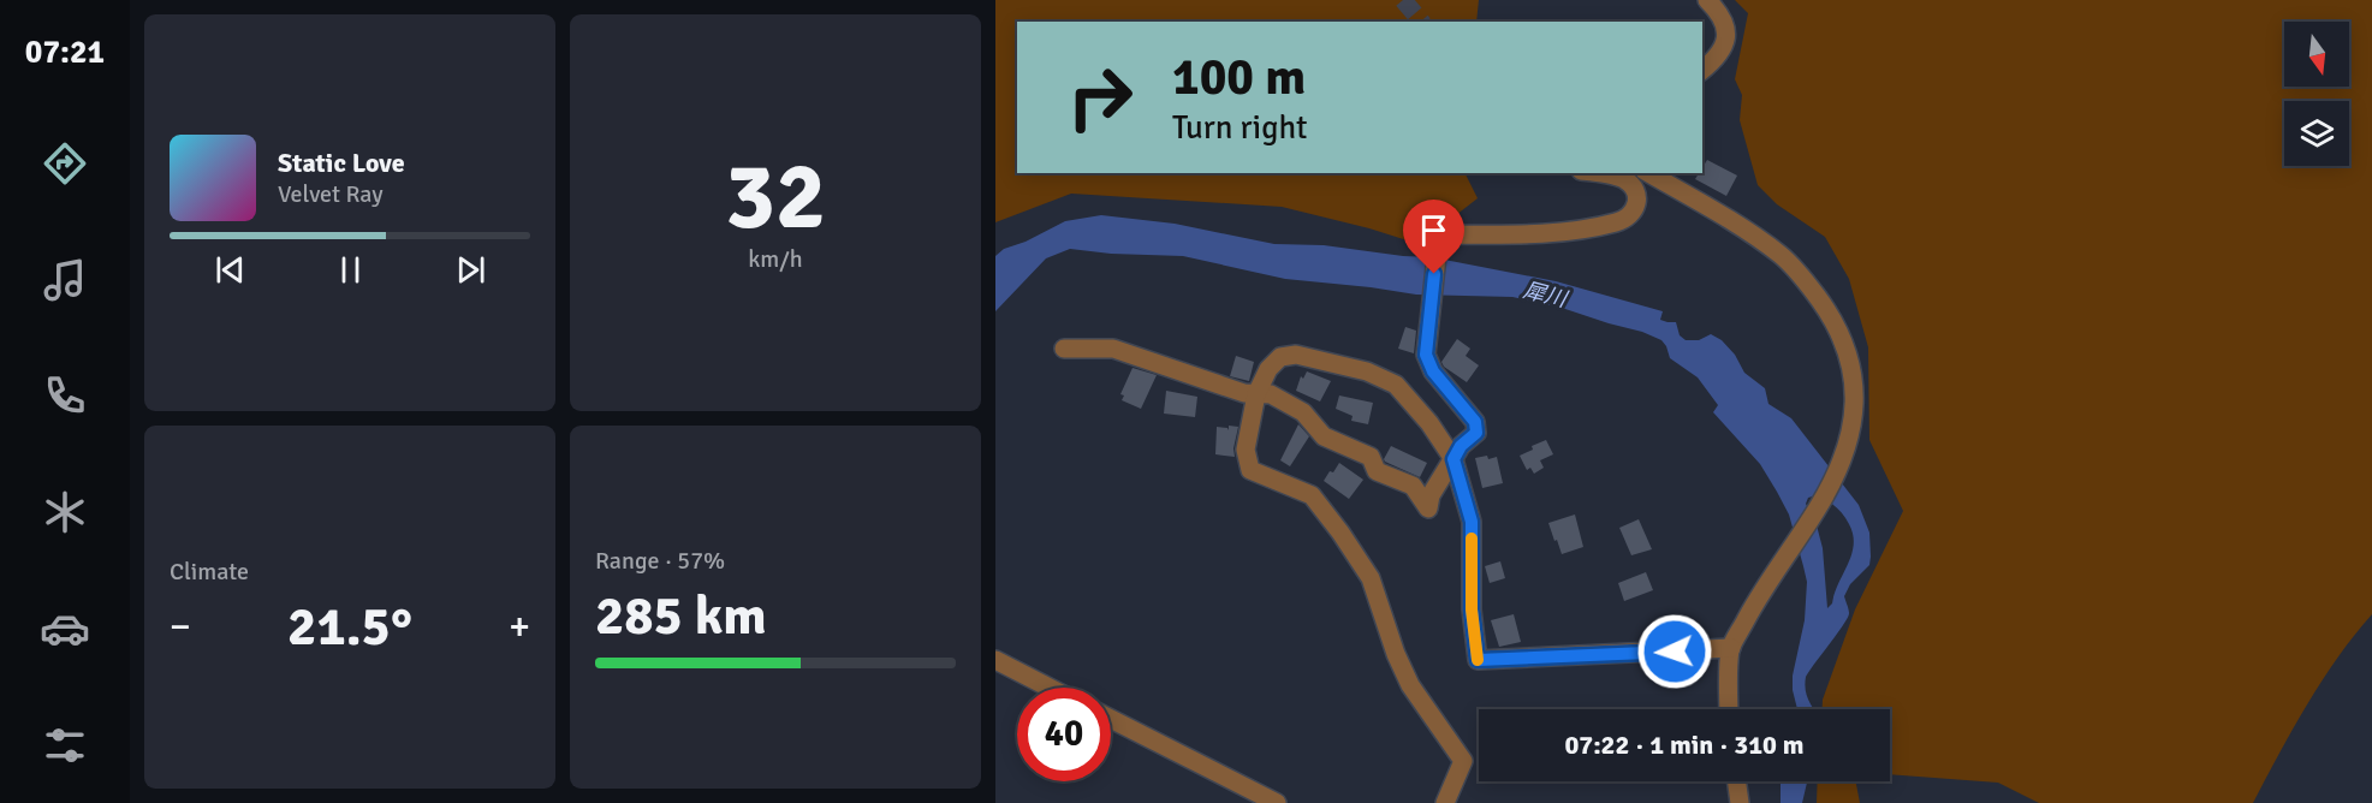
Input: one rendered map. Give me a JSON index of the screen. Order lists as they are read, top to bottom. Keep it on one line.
{"water":["犀川"],"north":"bottom","page":{"tabs":"07:21","tile":[["32","km/h"],"Climate",["Range · 57%","285 km"]],"turn":["100 m","Turn right"],"song":["Static Love","Velvet Ray"],"heat":["−","21.5°","+"],"limit":"40","trip":"07:22 · 1 min · 310 m"}}
